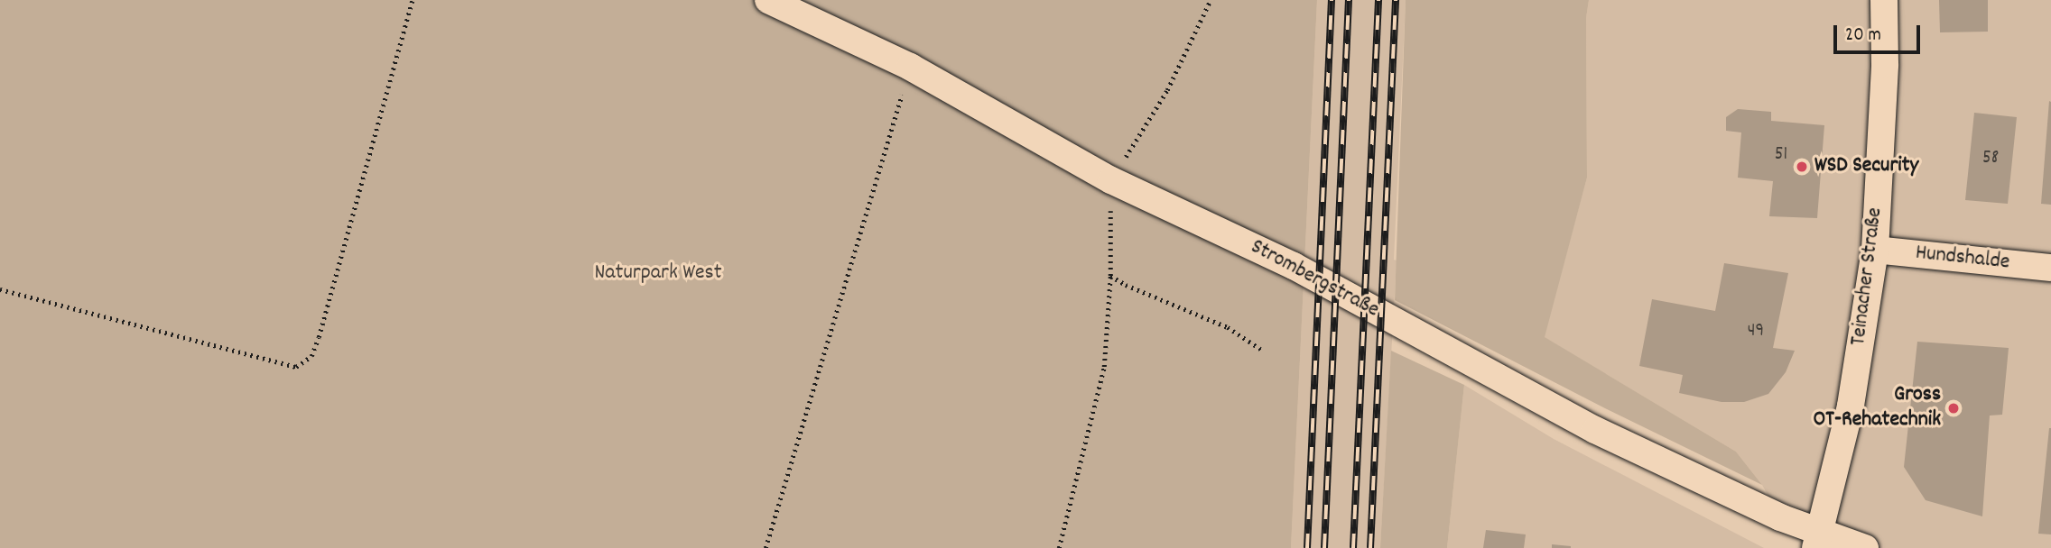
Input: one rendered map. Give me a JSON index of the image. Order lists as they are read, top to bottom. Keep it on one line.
{"streets":{"street":["Hundshalde","Teinacher Straße","Strombergstraße"]},"crossings":[["Hundshalde","Teinacher Straße"],["Teinacher Straße","Strombergstraße"]],"parks":["Naturpark West"],"places":["WSD Security","Gross OT-Rehatechnik"],"house_numbers":["51","58","49"],"scale_bar":"20 m"}
